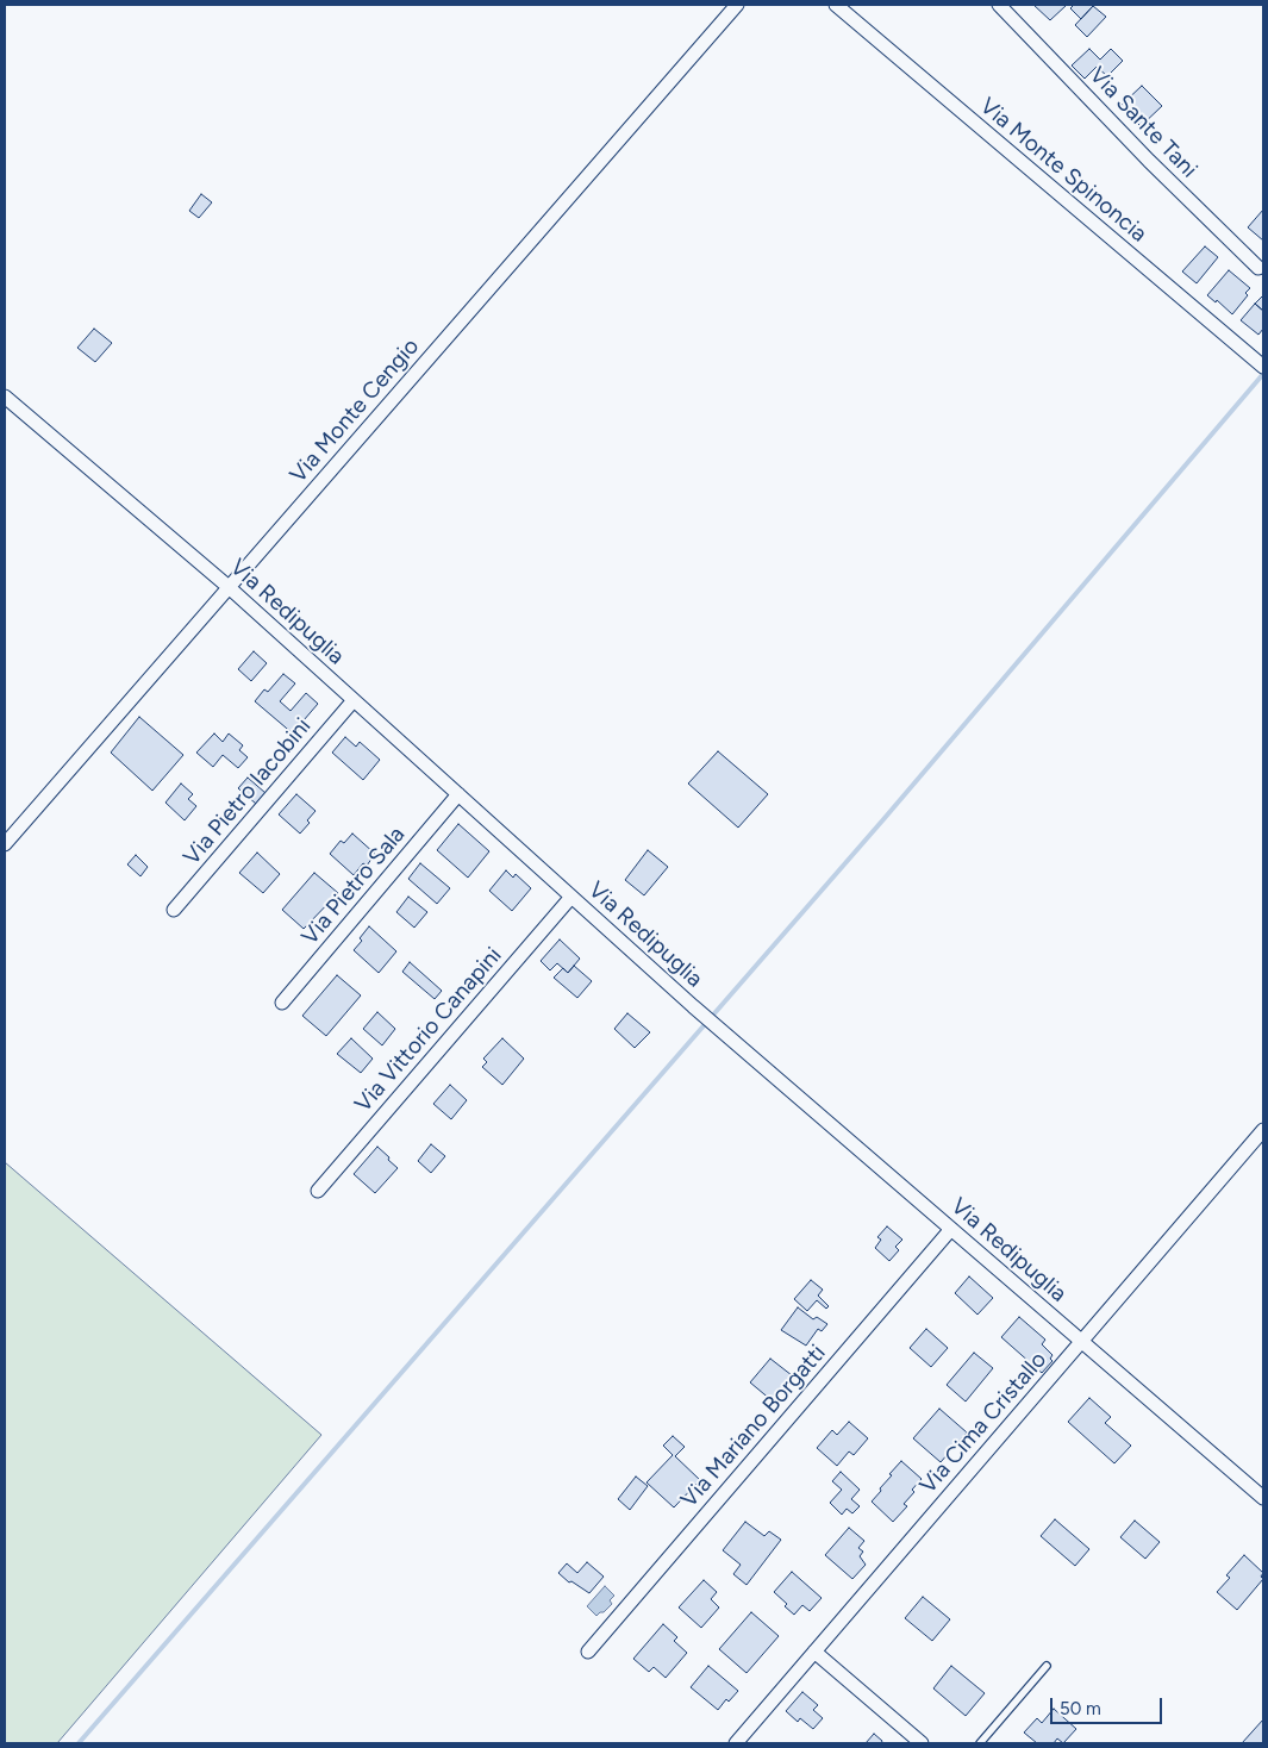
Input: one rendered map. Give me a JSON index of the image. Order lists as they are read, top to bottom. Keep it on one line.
{"streets":{"street":["Via Sante Tani","Via Monte Spinoncia","Via Monte Cengio","Via Redipuglia","Via Pietro Iacobini","Via Pietro Sala","Via Vittorio Canapini","Via Cima Cristallo","Via Mariano Borgatti"]},"crossings":[["Via Monte Cengio","Via Redipuglia"],["Via Redipuglia","Via Pietro Iacobini"],["Via Redipuglia","Via Pietro Sala"],["Via Redipuglia","Via Vittorio Canapini"],["Via Redipuglia","Via Cima Cristallo"],["Via Redipuglia","Via Mariano Borgatti"]],"scale_bar":"50 m"}
